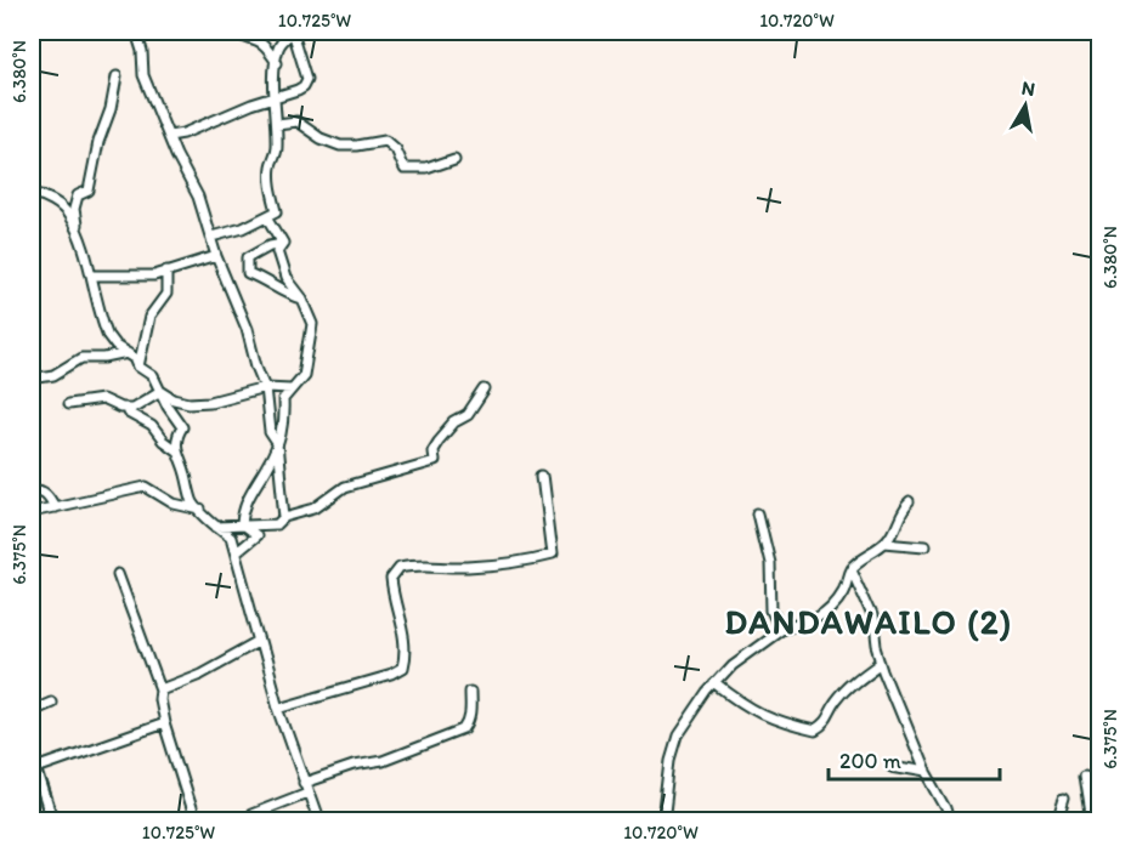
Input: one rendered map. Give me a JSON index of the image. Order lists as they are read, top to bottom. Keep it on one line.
{"districts":["DANDAWAILO (2)"],"scale_bar":"200 m","north":"top","coordinates":["10.725°W","10.720°W","6.380°N","6.375°N"]}
